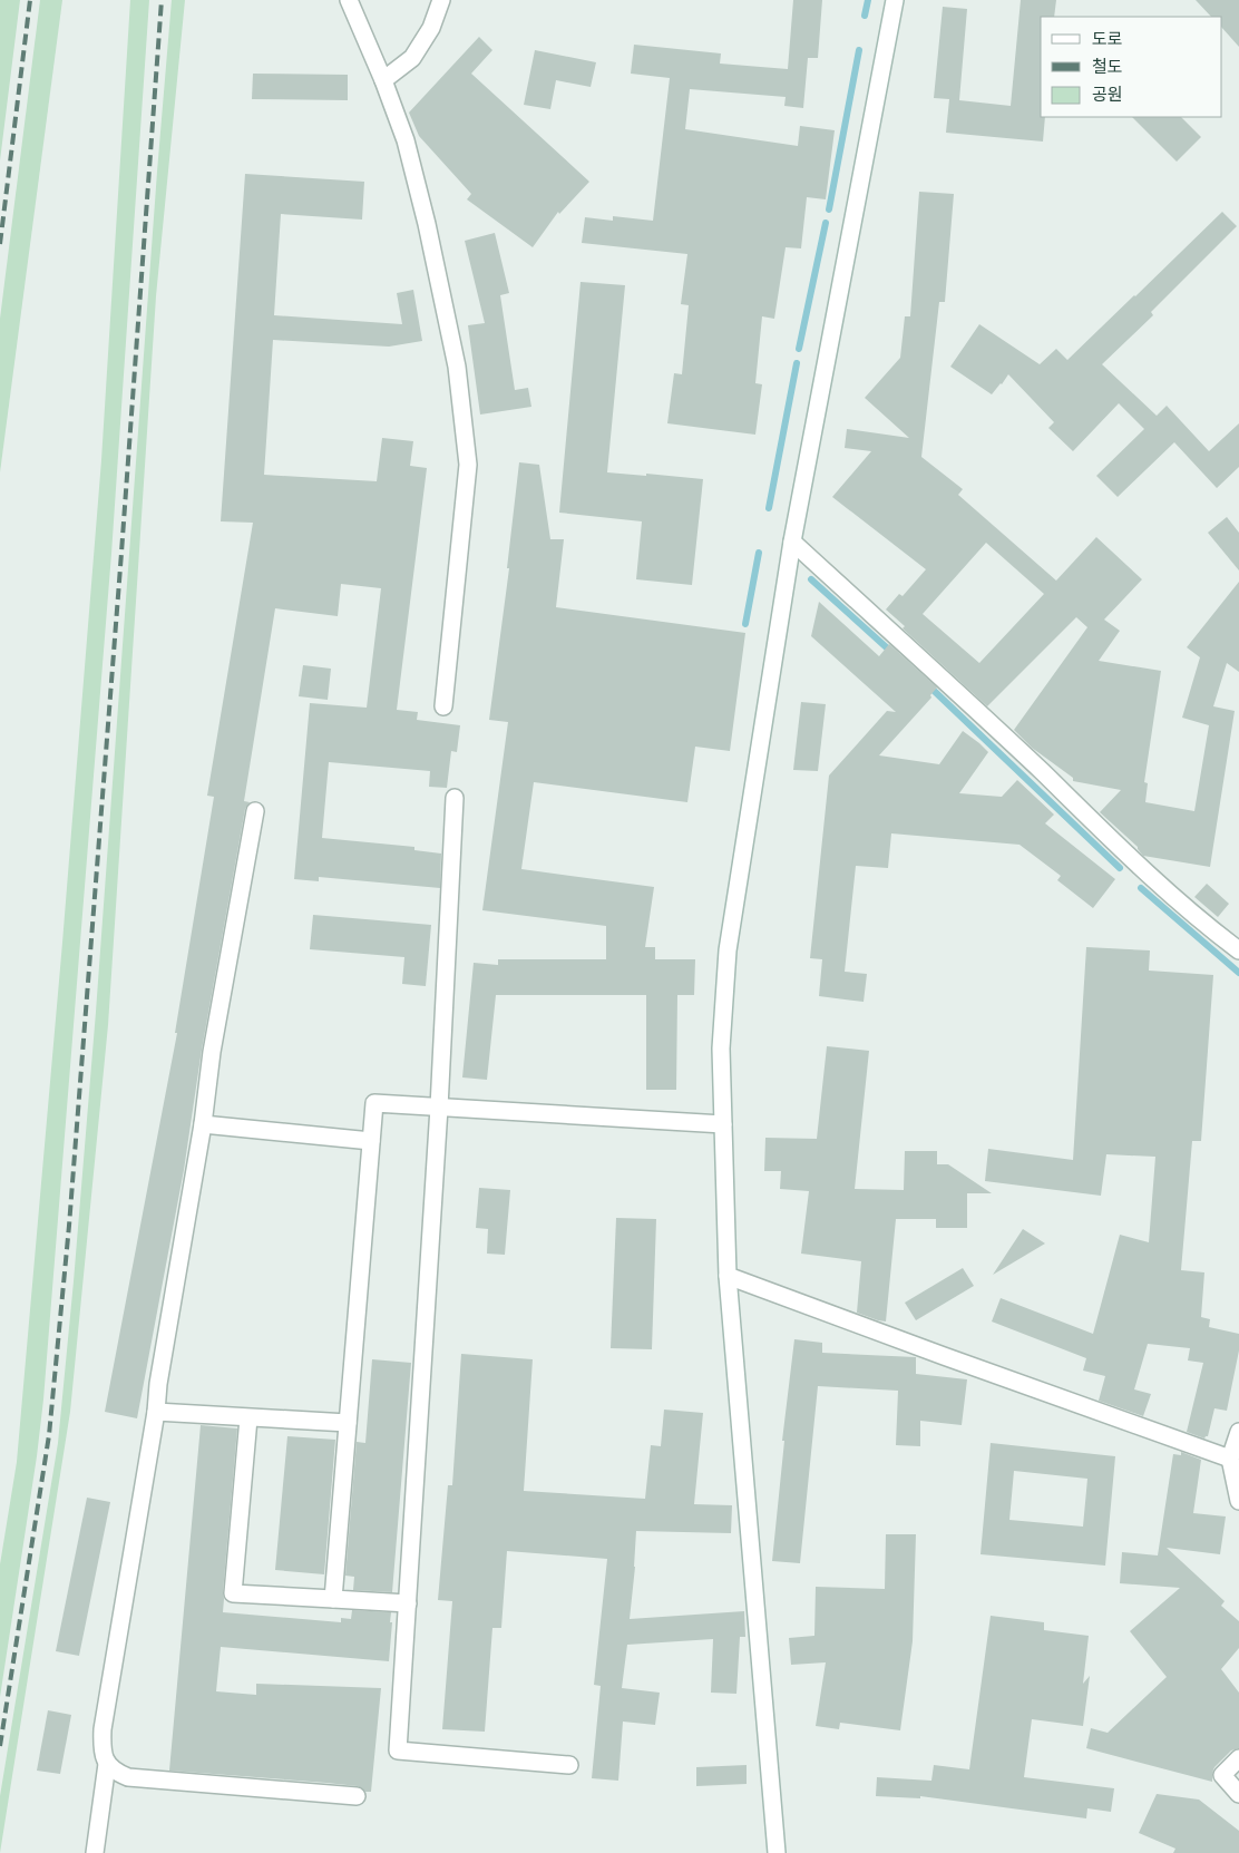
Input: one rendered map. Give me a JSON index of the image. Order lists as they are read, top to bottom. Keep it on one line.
{"legend":["도로","철도","공원"]}
